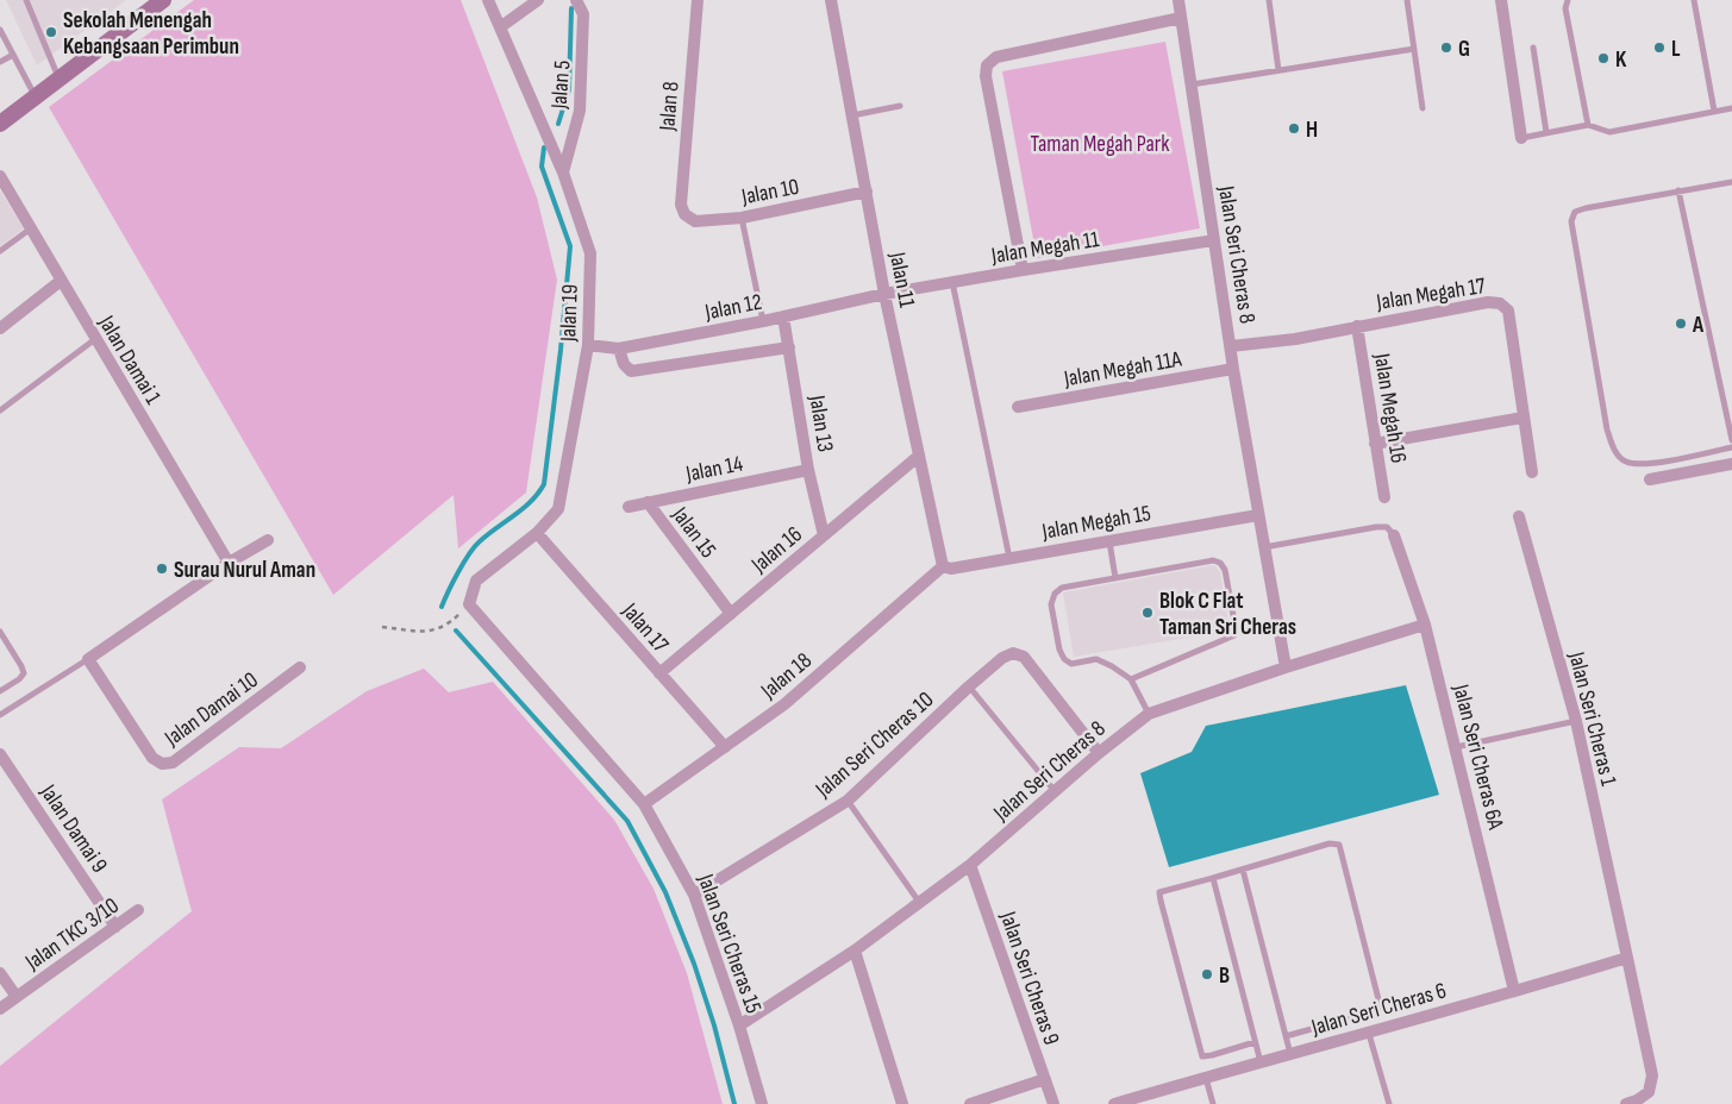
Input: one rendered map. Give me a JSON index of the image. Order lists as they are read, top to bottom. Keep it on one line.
{"streets":{"street":["Jalan 5","Jalan 8","Jalan 10","Jalan Megah 11","Jalan Seri Cheras 8","Jalan 11","Jalan Megah 17","Jalan 12","Jalan 19","Jalan Damai 1","Jalan Megah 11A","Jalan Megah 16","Jalan 13","Jalan 14","Jalan Megah 15","Jalan 15","Jalan 16","Jalan 17","Jalan 18","Jalan Damai 10","Jalan Seri Cheras 1","Jalan Seri Cheras 10","Jalan Seri Cheras 6A","Jalan Damai 9","Jalan TKC 3/10","Jalan Seri Cheras 15","Jalan Seri Cheras 9","Jalan Seri Cheras 6"]},"crossings":[["Jalan 5","Jalan 19"],["Jalan 8","Jalan 10"],["Jalan 10","Jalan 11"],["Jalan Megah 11","Jalan Seri Cheras 8"],["Jalan Megah 11","Jalan 11"],["Jalan Megah 11","Jalan 12"],["Jalan Seri Cheras 8","Jalan Megah 17"],["Jalan Seri Cheras 8","Jalan Megah 11A"],["Jalan Seri Cheras 8","Jalan Megah 15"],["Jalan Seri Cheras 8","Jalan Seri Cheras 10"],["Jalan Seri Cheras 8","Jalan Seri Cheras 6A"],["Jalan Seri Cheras 8","Jalan Seri Cheras 15"],["Jalan Seri Cheras 8","Jalan Seri Cheras 9"],["Jalan 11","Jalan 12"],["Jalan 11","Jalan Megah 15"],["Jalan 11","Jalan 16"],["Jalan 11","Jalan 18"],["Jalan Megah 17","Jalan Megah 16"],["Jalan 12","Jalan 19"],["Jalan 12","Jalan 13"],["Jalan 19","Jalan 17"],["Jalan 13","Jalan 14"],["Jalan 13","Jalan 16"],["Jalan 14","Jalan 15"],["Jalan Megah 15","Jalan 18"],["Jalan 15","Jalan 16"],["Jalan 16","Jalan 17"],["Jalan 17","Jalan 18"],["Jalan 18","Jalan Seri Cheras 15"],["Jalan Seri Cheras 1","Jalan Seri Cheras 6"],["Jalan Seri Cheras 10","Jalan Seri Cheras 15"],["Jalan Seri Cheras 6A","Jalan Seri Cheras 6"],["Jalan Damai 9","Jalan TKC 3/10"]],"parks":["Taman Megah Park"],"places":["Sekolah Menengah Kebangsaan Perimbun","G","L","K","H","A","Surau Nurul Aman","Blok C Flat Taman Sri Cheras","B"]}
